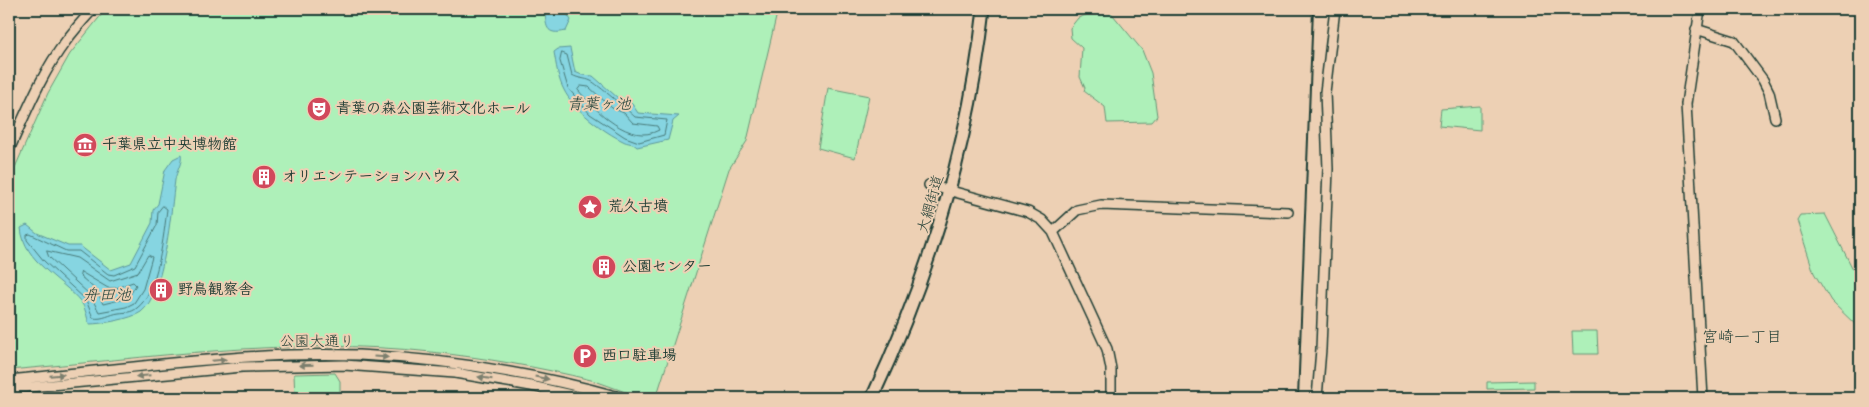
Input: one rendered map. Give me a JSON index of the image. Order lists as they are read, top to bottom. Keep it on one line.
{"streets":{"main road":["大網街道"],"street":["公園大通り"]},"districts":["宮崎一丁目"],"water":["青葉ヶ池","舟田池"],"places":{"theatre":["青葉の森公園芸術文化ホール"],"museum":["千葉県立中央博物館"],"building":["オリエンテーションハウス","公園センター","野鳥観察舎"],"place":["荒久古墳"],"parking":["西口駐車場"]}}
